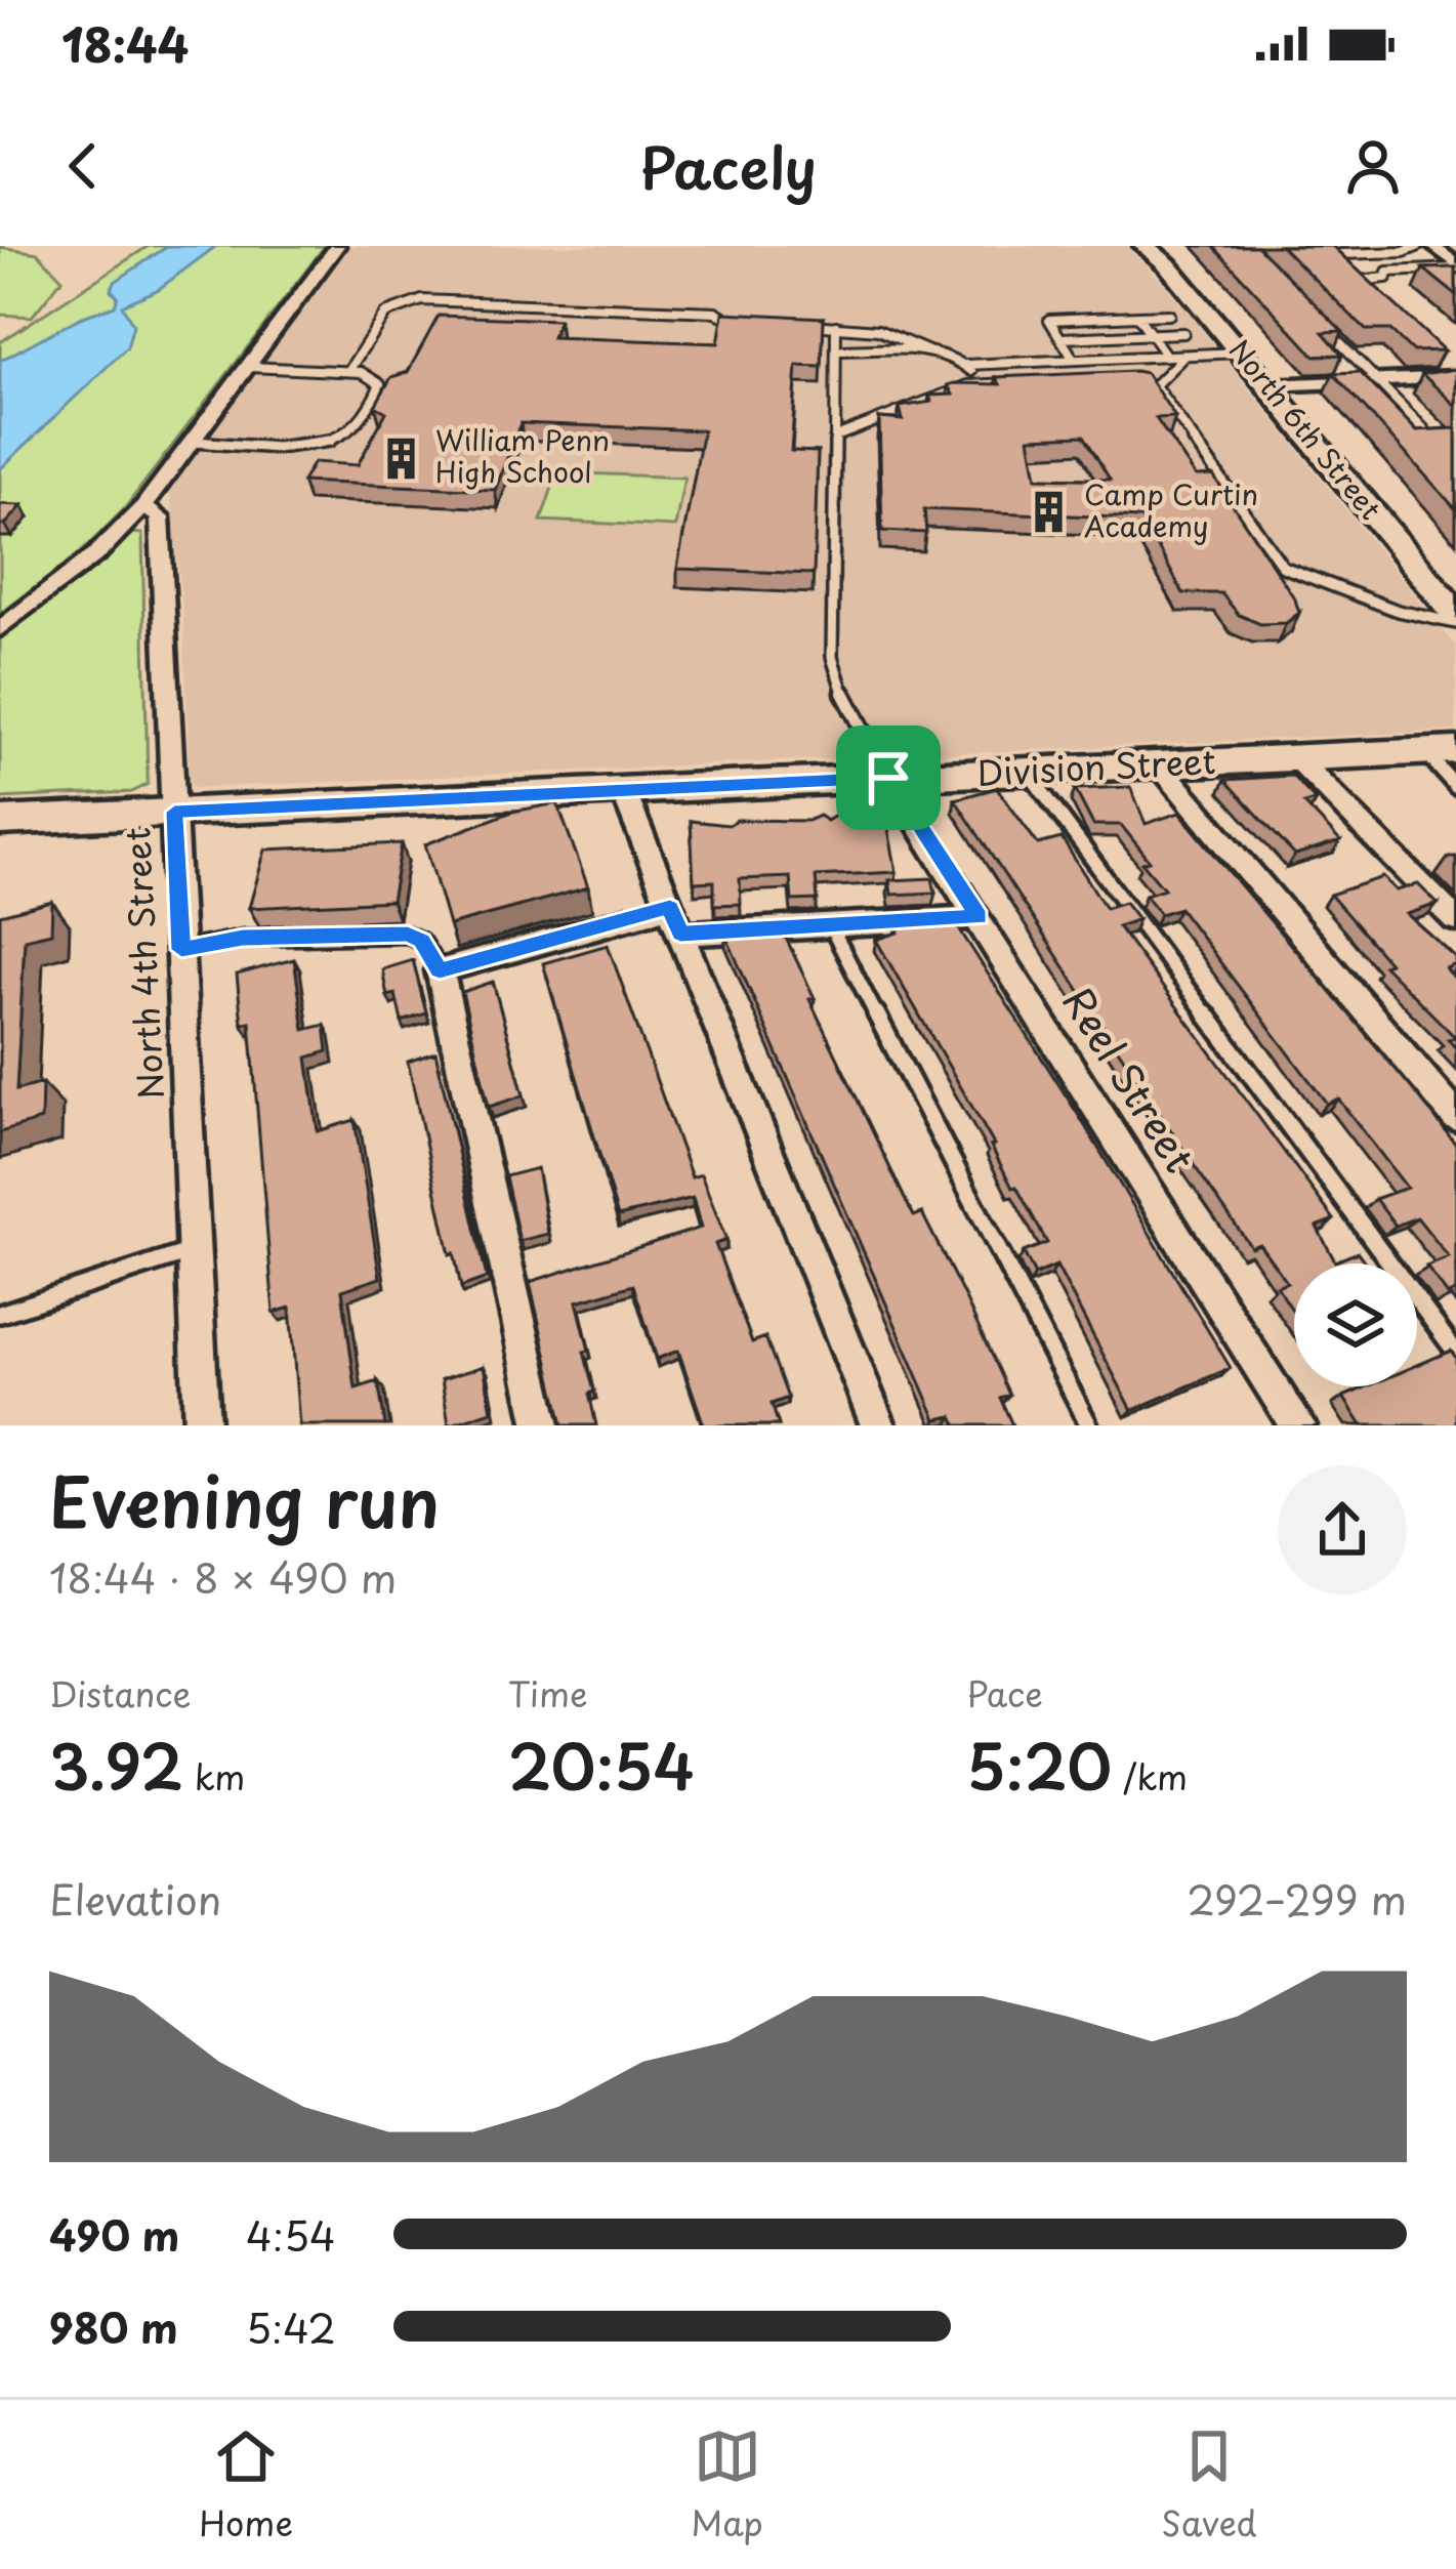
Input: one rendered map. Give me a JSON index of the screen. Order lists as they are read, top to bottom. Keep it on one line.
{"streets":{"main road":["North 6th Street","Division Street"],"street":["North 4th Street","Reel Street"]},"crossings":[["Division Street","North 4th Street"],["Division Street","Reel Street"]],"places":{"building":["William Penn High School","Camp Curtin Academy"]},"page":{"status":"18:44","header":"Pacely","heading":["Evening run","18:44 · 8 × 490 m"],"stats":[["Distance","3.92 km"],["Time","20:54"],["Pace","5:20 /km"]],"chart":["Elevation","292–299 m"],"list":[{"name":"490 m","note":"4:54"},{"name":"980 m","note":"5:42"}],"tabs":["Home","Map","Saved"]}}
